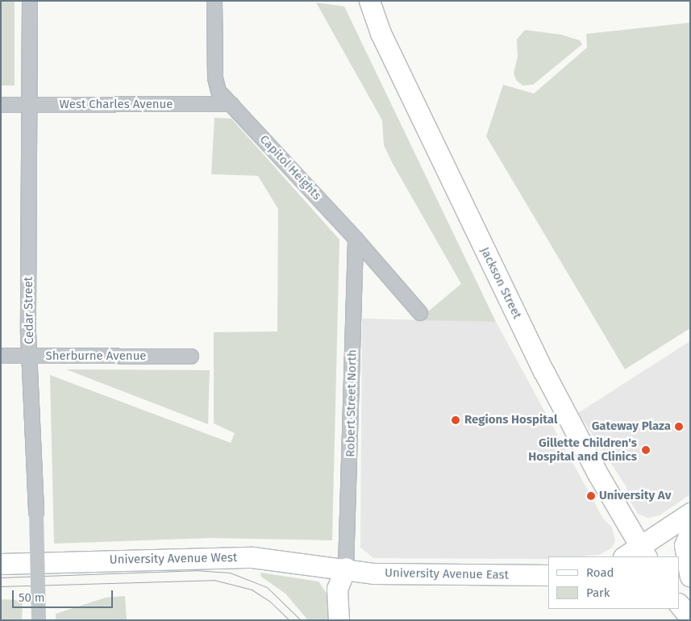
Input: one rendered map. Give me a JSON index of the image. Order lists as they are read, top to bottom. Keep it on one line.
{"streets":{"street":["West Charles Avenue","Capitol Heights","Jackson Street","Cedar Street","Sherburne Avenue","Robert Street North","University Avenue West","University Avenue East"]},"crossings":[["West Charles Avenue","Capitol Heights"],["West Charles Avenue","Cedar Street"],["Capitol Heights","Robert Street North"],["Cedar Street","Sherburne Avenue"],["Robert Street North","University Avenue West"],["Robert Street North","University Avenue East"],["University Avenue West","University Avenue East"]],"places":["Regions Hospital","Gateway Plaza","Gillette Children's Hospital and Clinics","University Av"],"legend":["Road","Park"],"scale_bar":"50 m"}
